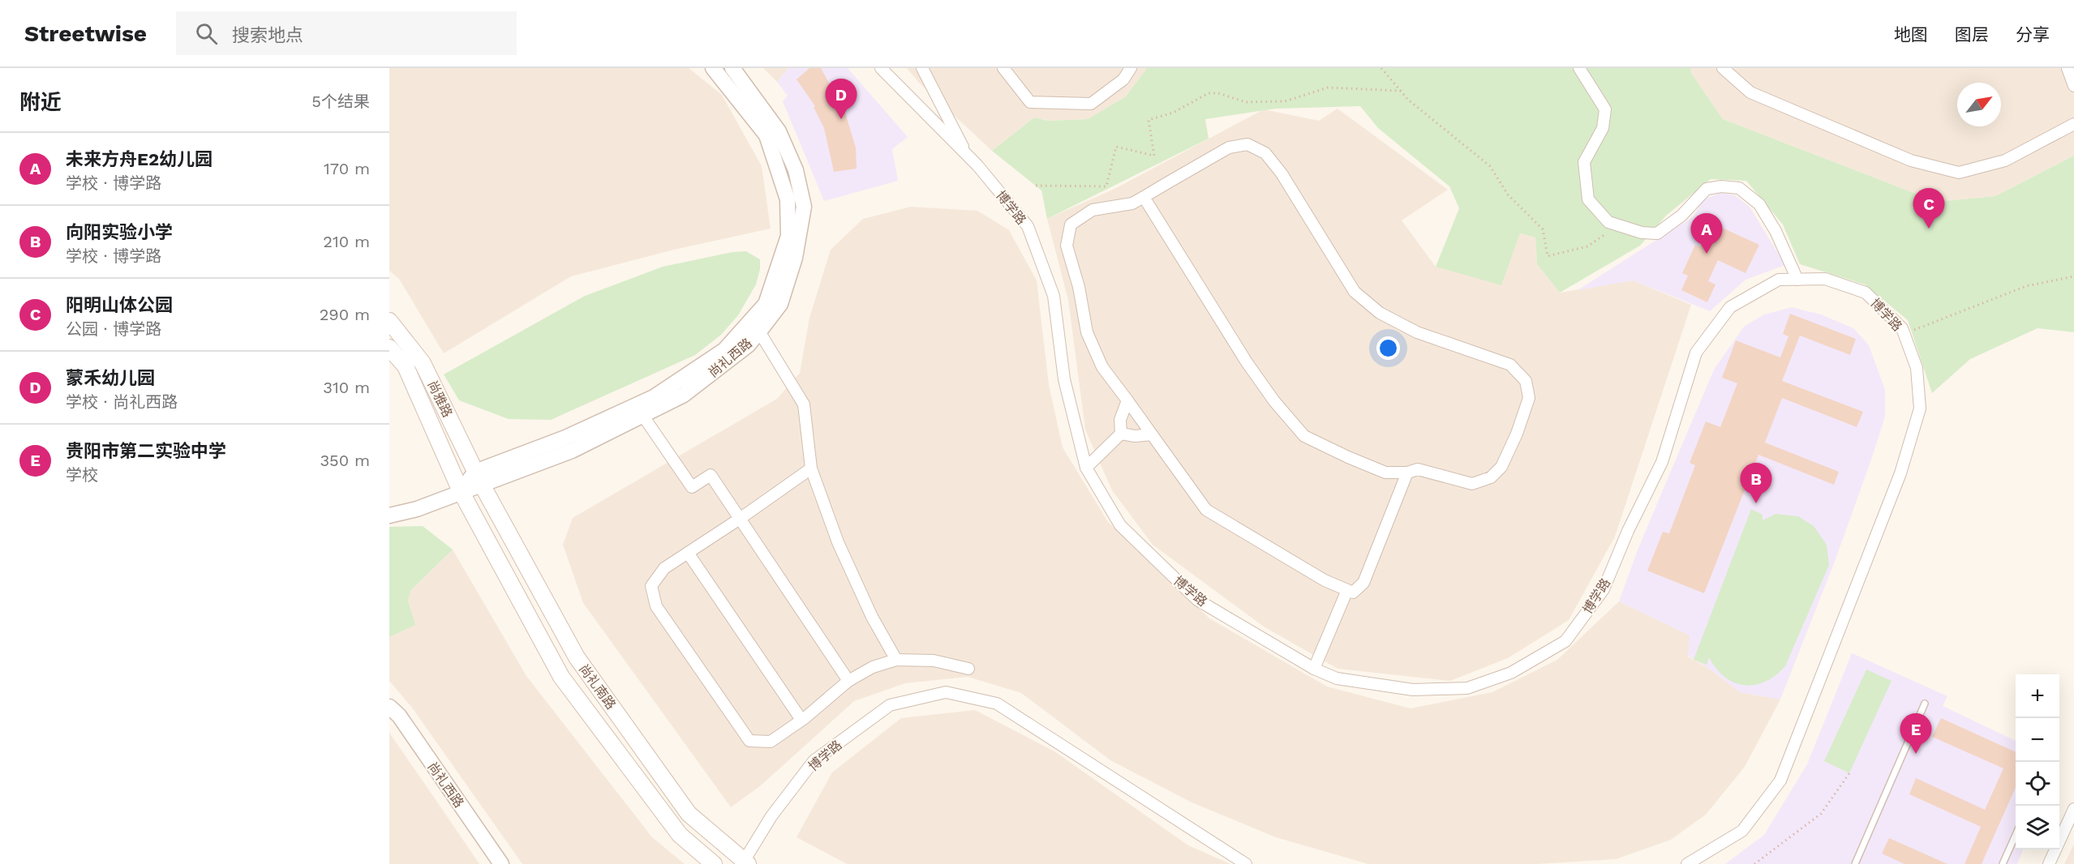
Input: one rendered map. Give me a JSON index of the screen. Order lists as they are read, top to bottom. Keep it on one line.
{"streets":{"main road":["尚雅路","尚礼南路"],"street":["博学路","尚礼西路"]},"crossings":[["博学路","尚礼南路"],["尚礼西路","尚雅路"],["尚礼西路","尚礼南路"],["尚雅路","尚礼南路"]],"north":"top right","page":{"header":"Streetwise","search":"搜索地点","nav":["地图","图层","分享"],"heading":["附近","5个结果"],"pins":["D","C","A","B","E"],"list":[{"mark":"A","name":"未来方舟E2幼儿园","note":"学校 · 博学路","value":"170 m"},{"mark":"B","name":"向阳实验小学","note":"学校 · 博学路","value":"210 m"},{"mark":"C","name":"阳明山体公园","note":"公园 · 博学路","value":"290 m"},{"mark":"D","name":"蒙禾幼儿园","note":"学校 · 尚礼西路","value":"310 m"},{"mark":"E","name":"贵阳市第二实验中学","note":"学校","value":"350 m"}],"map_buttons":["+","−"]}}
